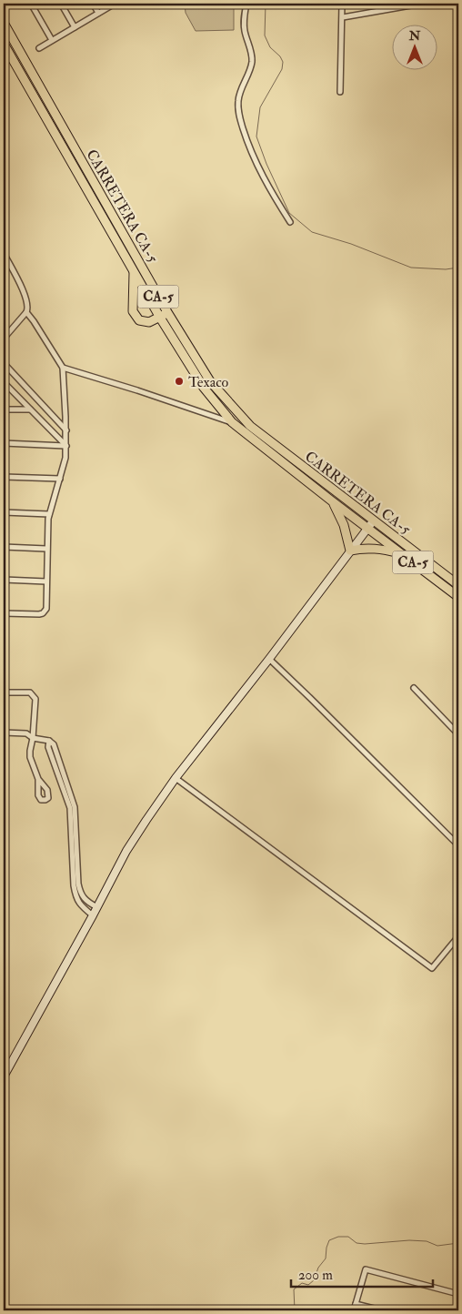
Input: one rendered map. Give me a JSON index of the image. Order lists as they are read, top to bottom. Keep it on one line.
{"streets":{"highway":["CARRETERA CA-5","CA-5"]},"places":["Texaco"],"scale_bar":"200 m","north":"top"}
